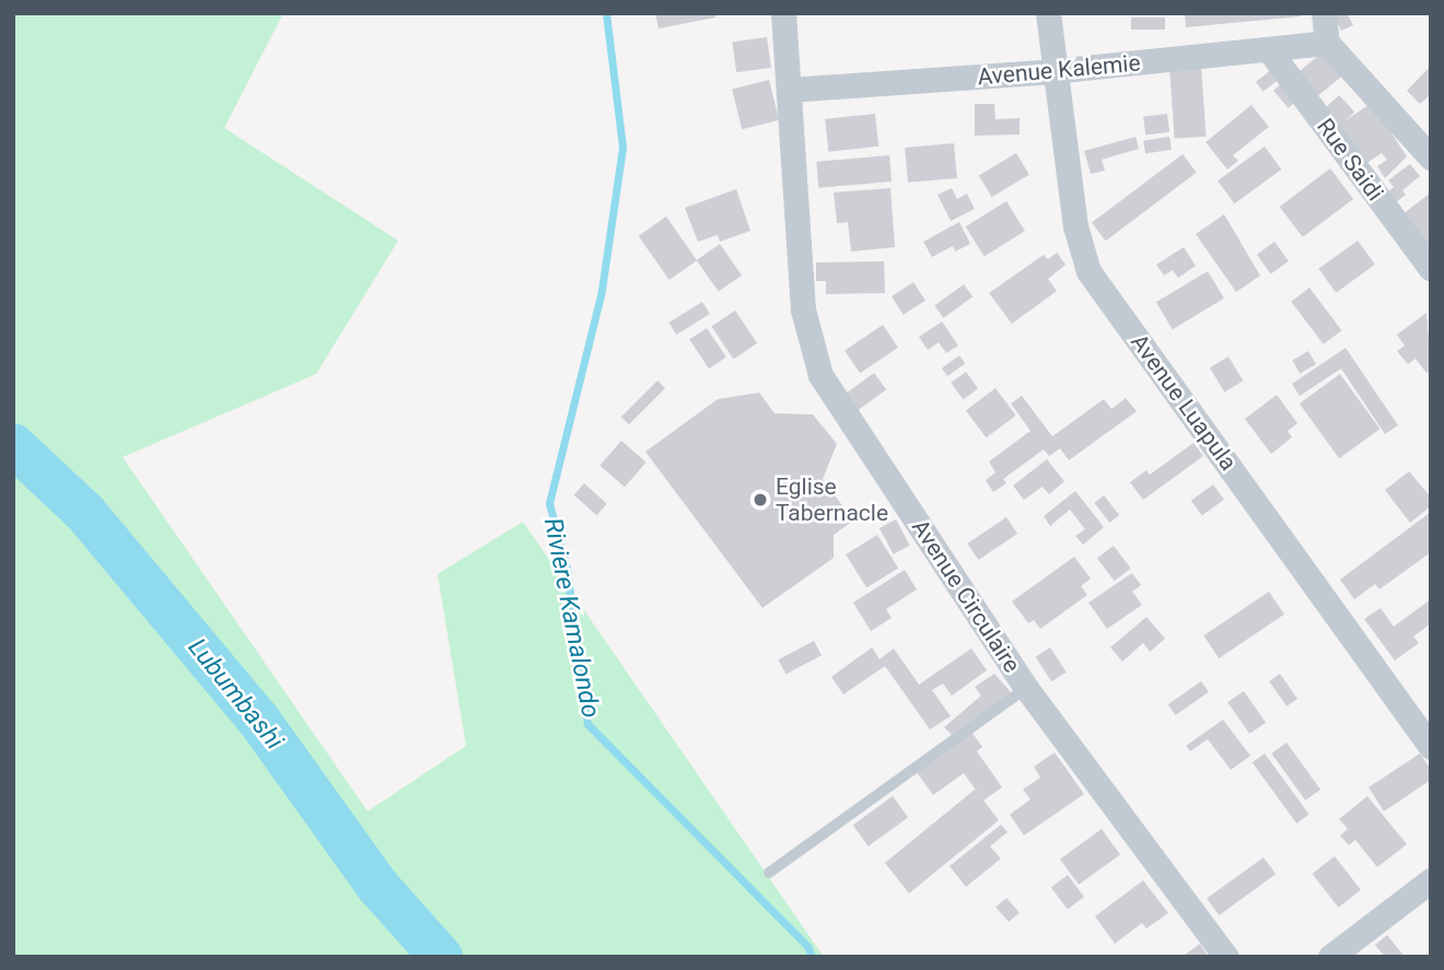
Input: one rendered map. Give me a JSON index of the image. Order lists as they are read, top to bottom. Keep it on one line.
{"streets":{"street":["Avenue Kalemie","Rue Saidi","Avenue Luapula","Avenue Circulaire"]},"crossings":[["Avenue Kalemie","Rue Saidi"],["Avenue Kalemie","Avenue Luapula"],["Avenue Kalemie","Avenue Circulaire"]],"water":["Riviere Kamalondo","Lubumbashi"],"places":["Eglise Tabernacle"]}
